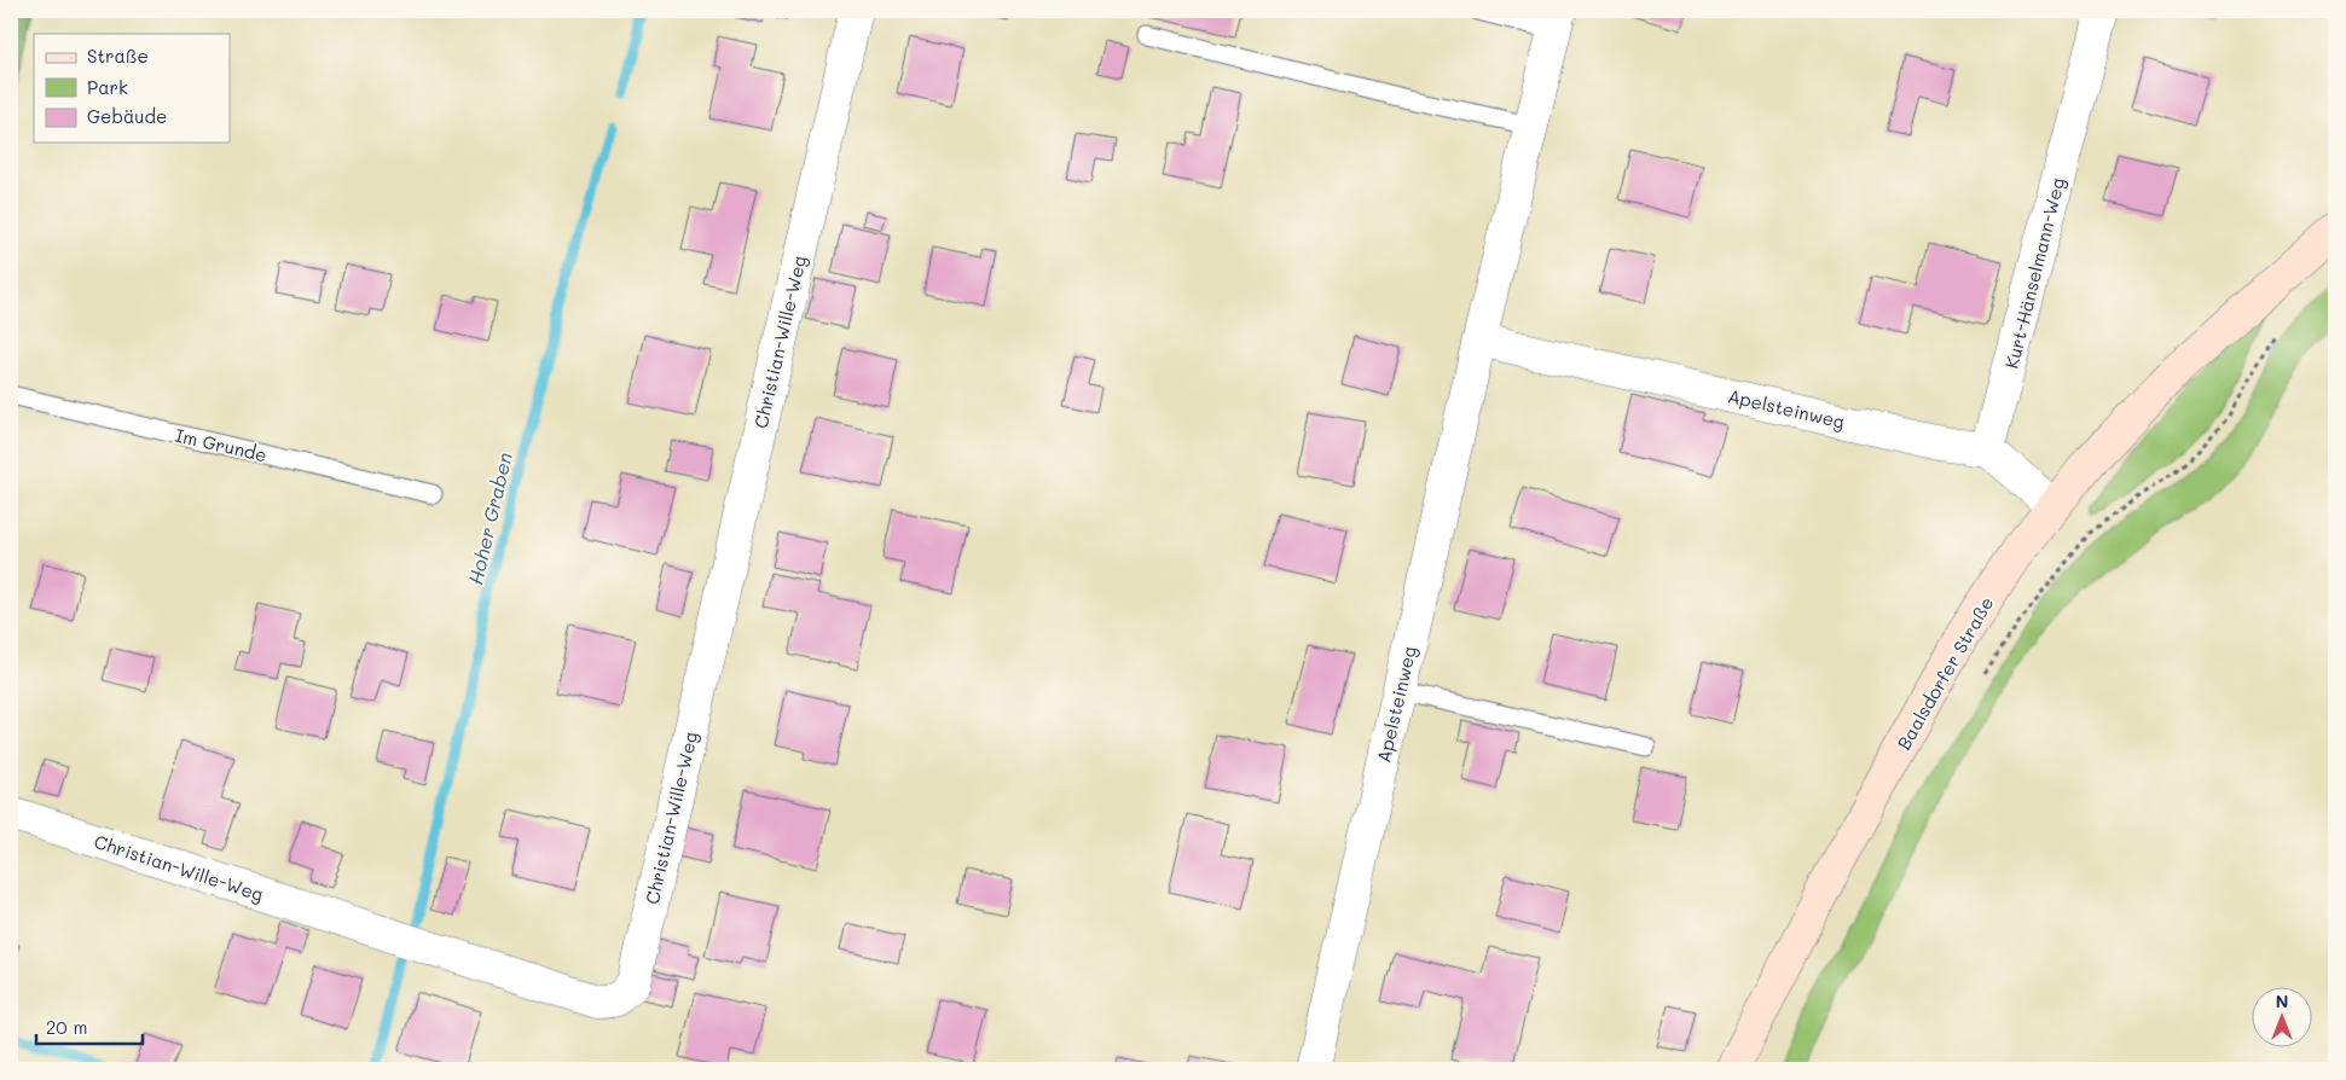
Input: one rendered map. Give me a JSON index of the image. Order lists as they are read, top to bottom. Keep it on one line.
{"streets":{"main road":["Baalsdorfer Straße"],"street":["Kurt-Hänselmann-Weg","Christian-Wille-Weg","Apelsteinweg"],"lane":["Im Grunde"]},"crossings":[["Kurt-Hänselmann-Weg","Apelsteinweg"]],"water":["Hoher Graben"],"legend":["Straße","Park","Gebäude"],"scale_bar":"20 m","north":"top"}
